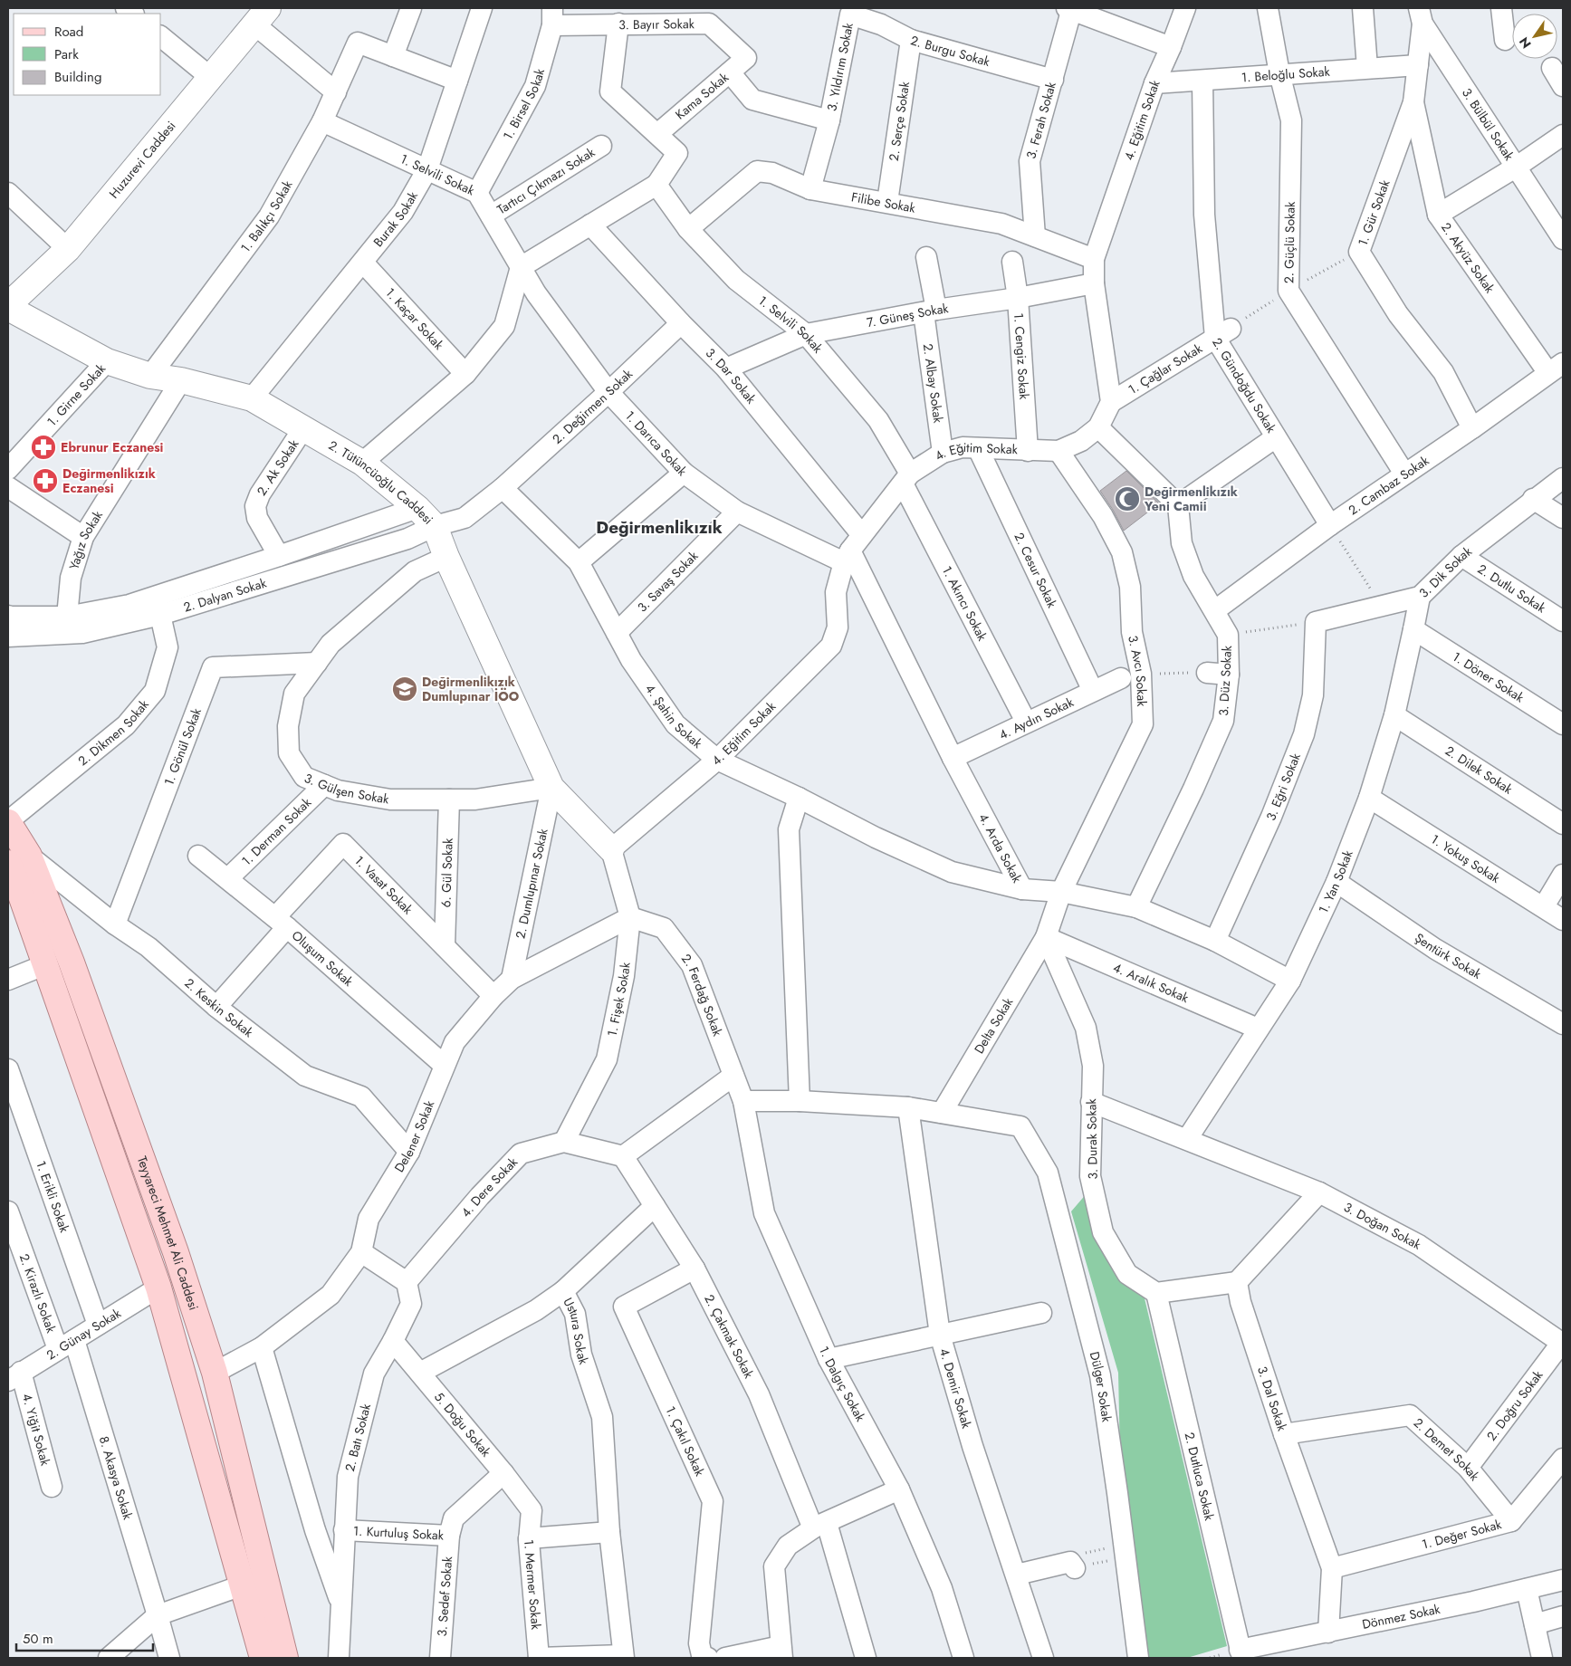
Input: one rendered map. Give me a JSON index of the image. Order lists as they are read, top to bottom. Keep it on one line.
{"streets":{"main road":["Teyyareci Mehmet Ali Caddesi"],"street":["3. Bayır Sokak","2. Burgu Sokak","3. Yıldırım Sokak","1. Beloğlu Sokak","Kama Sokak","1. Birsel Sokak","4. Eğitim Sokak","2. Serçe Sokak","3. Ferah Sokak","3. Bülbül Sokak","Huzurevi Caddesi","1. Selvili Sokak","Tartıcı Çıkmazı Sokak","Filibe Sokak","1. Gür Sokak","1. Balıkçı Sokak","Burak Sokak","2. Güçlü Sokak","2. Akyüz Sokak","7. Güneş Sokak","1. Kaçar Sokak","1. Cengiz Sokak","1. Çağlar Sokak","3. Dar Sokak","2. Albay Sokak","2. Gündoğdu Sokak","1. Girne Sokak","2. Değirmen Sokak","1. Darıca Sokak","2. Ak Sokak","2. Tütüncüoğlu Caddesi","2. Cambaz Sokak","Yağız Sokak","2. Cesur Sokak","3. Dik Sokak","3. Savaş Sokak","2. Dutlu Sokak","2. Dalyan Sokak","1. Akıncı Sokak","3. Avcı Sokak","1. Döner Sokak","3. Düz Sokak","4. Şahin Sokak","4. Aydın Sokak","2. Dikmen Sokak","1. Gönül Sokak","2. Dilek Sokak","3. Gülşen Sokak","3. Eğri Sokak","1. Derman Sokak","4. Arda Sokak","1. Yokuş Sokak","6. Gül Sokak","1. Yan Sokak","2. Dumlupınar Sokak","1. Vasat Sokak","Şentürk Sokak","Oluşum Sokak","4. Aralık Sokak","2. Ferdağ Sokak","1. Fişek Sokak","2. Keskin Sokak","Delta Sokak","Delener Sokak","3. Durak Sokak","4. Dere Sokak","1. Erikli Sokak","3. Doğan Sokak","2. Kirazlı Sokak","Ustura Sokak","2. Günay Sokak","2. Çakmak Sokak","1. Dalgıç Sokak","Dülger Sokak","4. Demir Sokak","3. Dal Sokak","2. Doğru Sokak","5. Doğu Sokak","4. Yiğit Sokak","2. Batı Sokak","1. Çakıl Sokak","2. Demet Sokak","2. Dutluca Sokak","8. Akasya Sokak","1. Kurtuluş Sokak","1. Değer Sokak","1. Mermer Sokak","3. Sedef Sokak","Dönmez Sokak"]},"crossings":[["3. Bayır Sokak","Kama Sokak"],["3. Bayır Sokak","1. Birsel Sokak"],["2. Burgu Sokak","3. Yıldırım Sokak"],["2. Burgu Sokak","2. Serçe Sokak"],["2. Burgu Sokak","3. Ferah Sokak"],["3. Yıldırım Sokak","Kama Sokak"],["3. Yıldırım Sokak","Filibe Sokak"],["1. Beloğlu Sokak","4. Eğitim Sokak"],["1. Beloğlu Sokak","1. Gür Sokak"],["1. Beloğlu Sokak","2. Güçlü Sokak"],["1. Beloğlu Sokak","2. Gündoğdu Sokak"],["1. Birsel Sokak","1. Selvili Sokak"],["4. Eğitim Sokak","1. Selvili Sokak"],["4. Eğitim Sokak","Filibe Sokak"],["4. Eğitim Sokak","7. Güneş Sokak"],["4. Eğitim Sokak","1. Cengiz Sokak"],["4. Eğitim Sokak","1. Çağlar Sokak"],["4. Eğitim Sokak","3. Dar Sokak"],["4. Eğitim Sokak","2. Albay Sokak"],["4. Eğitim Sokak","1. Darıca Sokak"],["4. Eğitim Sokak","2. Tütüncüoğlu Caddesi"],["4. Eğitim Sokak","2. Cesur Sokak"],["4. Eğitim Sokak","1. Akıncı Sokak"],["4. Eğitim Sokak","3. Avcı Sokak"],["4. Eğitim Sokak","4. Şahin Sokak"],["4. Eğitim Sokak","4. Arda Sokak"],["4. Eğitim Sokak","1. Fişek Sokak"],["2. Serçe Sokak","Filibe Sokak"],["3. Ferah Sokak","Filibe Sokak"],["3. Bülbül Sokak","1. Gür Sokak"],["Huzurevi Caddesi","2. Tütüncüoğlu Caddesi"],["1. Selvili Sokak","Tartıcı Çıkmazı Sokak"],["1. Selvili Sokak","Filibe Sokak"],["1. Selvili Sokak","1. Balıkçı Sokak"],["1. Selvili Sokak","Burak Sokak"],["1. Selvili Sokak","7. Güneş Sokak"],["1. Selvili Sokak","1. Darıca Sokak"],["1. Selvili Sokak","1. Akıncı Sokak"],["1. Gür Sokak","2. Akyüz Sokak"],["1. Gür Sokak","2. Cambaz Sokak"],["1. Balıkçı Sokak","2. Tütüncüoğlu Caddesi"],["Burak Sokak","1. Kaçar Sokak"],["Burak Sokak","2. Tütüncüoğlu Caddesi"],["2. Güçlü Sokak","2. Cambaz Sokak"],["2. Akyüz Sokak","2. Cambaz Sokak"],["7. Güneş Sokak","1. Cengiz Sokak"],["7. Güneş Sokak","3. Dar Sokak"],["7. Güneş Sokak","2. Albay Sokak"],["1. Çağlar Sokak","2. Gündoğdu Sokak"],["3. Dar Sokak","2. Değirmen Sokak"],["3. Dar Sokak","1. Darıca Sokak"],["3. Dar Sokak","4. Arda Sokak"],["2. Gündoğdu Sokak","2. Cambaz Sokak"],["1. Girne Sokak","2. Tütüncüoğlu Caddesi"],["2. Değirmen Sokak","1. Darıca Sokak"],["2. Değirmen Sokak","4. Şahin Sokak"],["1. Darıca Sokak","3. Savaş Sokak"],["1. Darıca Sokak","4. Arda Sokak"],["2. Ak Sokak","2. Tütüncüoğlu Caddesi"],["2. Ak Sokak","2. Dalyan Sokak"],["2. Tütüncüoğlu Caddesi","Yağız Sokak"],["2. Tütüncüoğlu Caddesi","2. Dalyan Sokak"],["2. Tütüncüoğlu Caddesi","3. Gülşen Sokak"],["2. Tütüncüoğlu Caddesi","2. Dumlupınar Sokak"],["2. Tütüncüoğlu Caddesi","1. Fişek Sokak"],["2. Cambaz Sokak","3. Düz Sokak"],["Yağız Sokak","2. Dalyan Sokak"],["2. Cesur Sokak","4. Aydın Sokak"],["3. Dik Sokak","2. Dutlu Sokak"],["3. Dik Sokak","3. Eğri Sokak"],["3. Dik Sokak","1. Yan Sokak"],["3. Savaş Sokak","4. Şahin Sokak"],["2. Dalyan Sokak","2. Dikmen Sokak"],["1. Akıncı Sokak","4. Aydın Sokak"],["3. Avcı Sokak","4. Arda Sokak"],["1. Döner Sokak","1. Yan Sokak"],["3. Düz Sokak","4. Arda Sokak"],["4. Şahin Sokak","4. Arda Sokak"],["4. Aydın Sokak","4. Arda Sokak"],["2. Dikmen Sokak","Teyyareci Mehmet Ali Caddesi"],["1. Gönül Sokak","3. Gülşen Sokak"],["1. Gönül Sokak","2. Keskin Sokak"],["2. Dilek Sokak","1. Yan Sokak"],["3. Gülşen Sokak","1. Derman Sokak"],["3. Gülşen Sokak","6. Gül Sokak"],["3. Gülşen Sokak","2. Dumlupınar Sokak"],["3. Eğri Sokak","4. Arda Sokak"],["1. Derman Sokak","Oluşum Sokak"],["4. Arda Sokak","1. Yan Sokak"],["1. Yokuş Sokak","1. Yan Sokak"],["6. Gül Sokak","1. Vasat Sokak"],["1. Yan Sokak","Şentürk Sokak"],["1. Yan Sokak","4. Aralık Sokak"],["1. Yan Sokak","3. Doğan Sokak"],["2. Dumlupınar Sokak","Delener Sokak"],["1. Vasat Sokak","Oluşum Sokak"],["1. Vasat Sokak","2. Keskin Sokak"],["1. Vasat Sokak","Delener Sokak"],["Oluşum Sokak","Delener Sokak"],["4. Aralık Sokak","Delta Sokak"],["4. Aralık Sokak","3. Durak Sokak"],["2. Ferdağ Sokak","1. Fişek Sokak"],["2. Ferdağ Sokak","Delener Sokak"],["2. Ferdağ Sokak","1. Dalgıç Sokak"],["1. Fişek Sokak","Delener Sokak"],["1. Fişek Sokak","4. Dere Sokak"],["2. Keskin Sokak","Delener Sokak"],["2. Keskin Sokak","Teyyareci Mehmet Ali Caddesi"],["Delta Sokak","3. Durak Sokak"],["Delta Sokak","Dülger Sokak"],["Delener Sokak","Teyyareci Mehmet Ali Caddesi"],["3. Durak Sokak","2. Dutluca Sokak"],["4. Dere Sokak","2. Çakmak Sokak"],["4. Dere Sokak","2. Batı Sokak"],["1. Erikli Sokak","2. Günay Sokak"],["3. Doğan Sokak","2. Doğru Sokak"],["Teyyareci Mehmet Ali Caddesi","2. Günay Sokak"],["2. Kirazlı Sokak","2. Günay Sokak"],["2. Kirazlı Sokak","8. Akasya Sokak"],["Ustura Sokak","5. Doğu Sokak"],["2. Günay Sokak","4. Yiğit Sokak"],["2. Günay Sokak","8. Akasya Sokak"],["2. Çakmak Sokak","1. Çakıl Sokak"],["3. Dal Sokak","2. Demet Sokak"],["3. Dal Sokak","1. Değer Sokak"],["3. Dal Sokak","Dönmez Sokak"],["2. Doğru Sokak","2. Demet Sokak"],["5. Doğu Sokak","2. Batı Sokak"],["5. Doğu Sokak","1. Kurtuluş Sokak"],["5. Doğu Sokak","1. Mermer Sokak"],["2. Batı Sokak","1. Kurtuluş Sokak"],["2. Demet Sokak","1. Değer Sokak"],["2. Dutluca Sokak","Dönmez Sokak"],["1. Kurtuluş Sokak","3. Sedef Sokak"]],"districts":["Değirmenlikızık"],"places":{"pharmacy":["Ebrunur Eczanesi","Değirmenlikızık Eczanesi"],"mosque":["Değirmenlikızık Yeni Camii"],"school or university":["Değirmenlikızık Dumlupınar İÖO"]},"legend":["Road","Park","Building"],"scale_bar":"50 m","north":"bottom left"}
